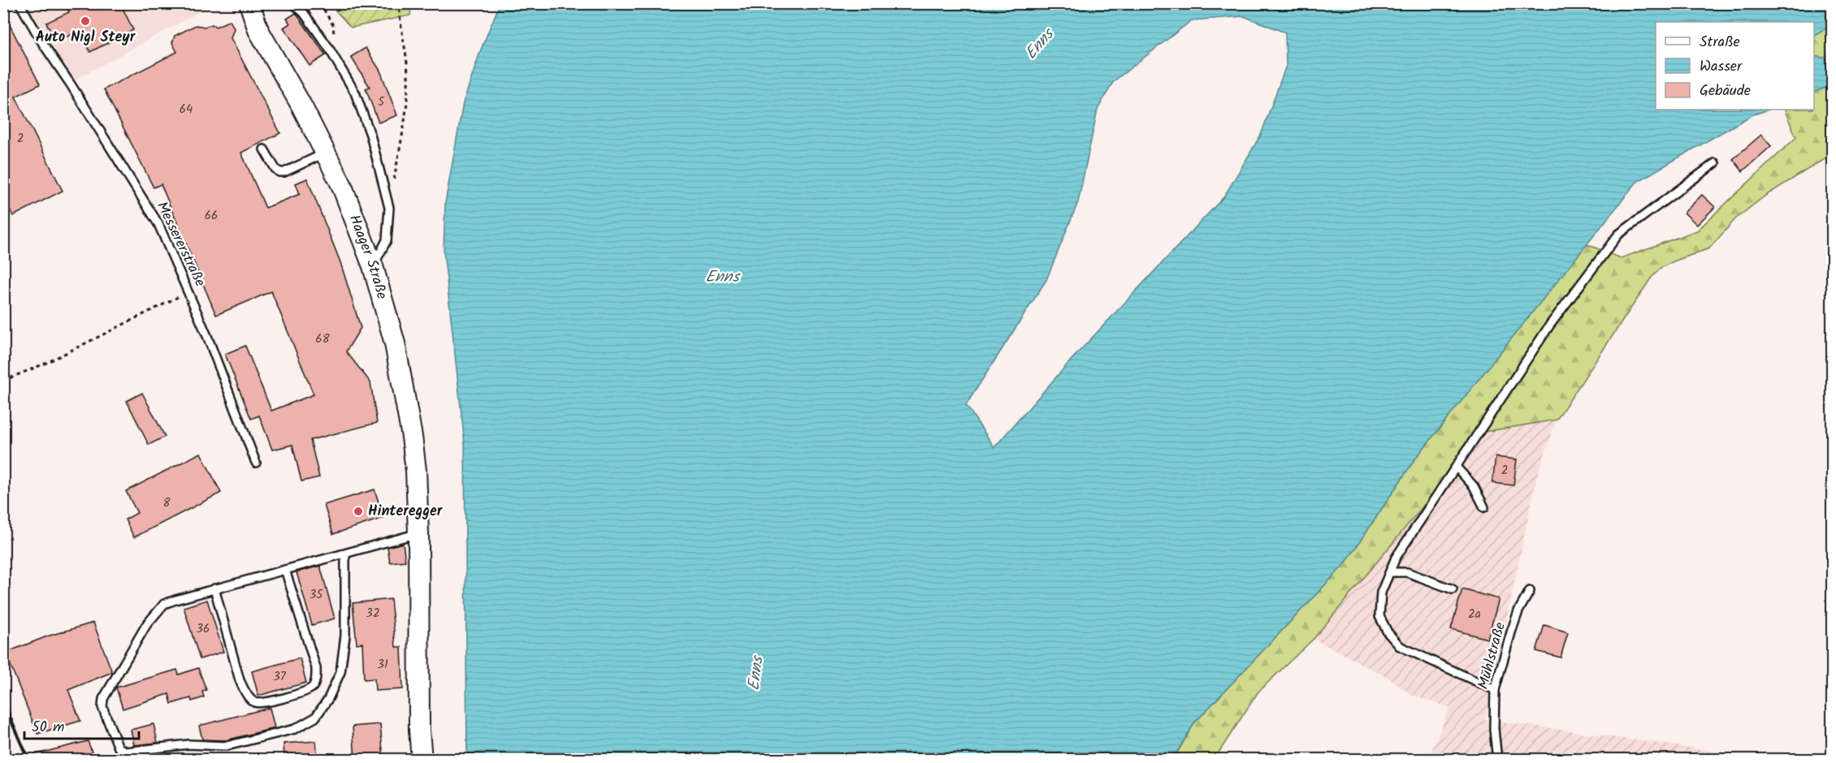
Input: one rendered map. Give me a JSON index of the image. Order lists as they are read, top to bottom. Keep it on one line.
{"streets":{"street":["Haager Straße"],"lane":["Messererstraße","Mühlstraße"]},"water":["Enns"],"places":["Auto Nigl Steyr","Hinteregger"],"house_numbers":["5","64","2","66","68","2","8","35","32","2a","36","31","37"],"legend":["Straße","Wasser","Gebäude"],"scale_bar":"50 m"}
